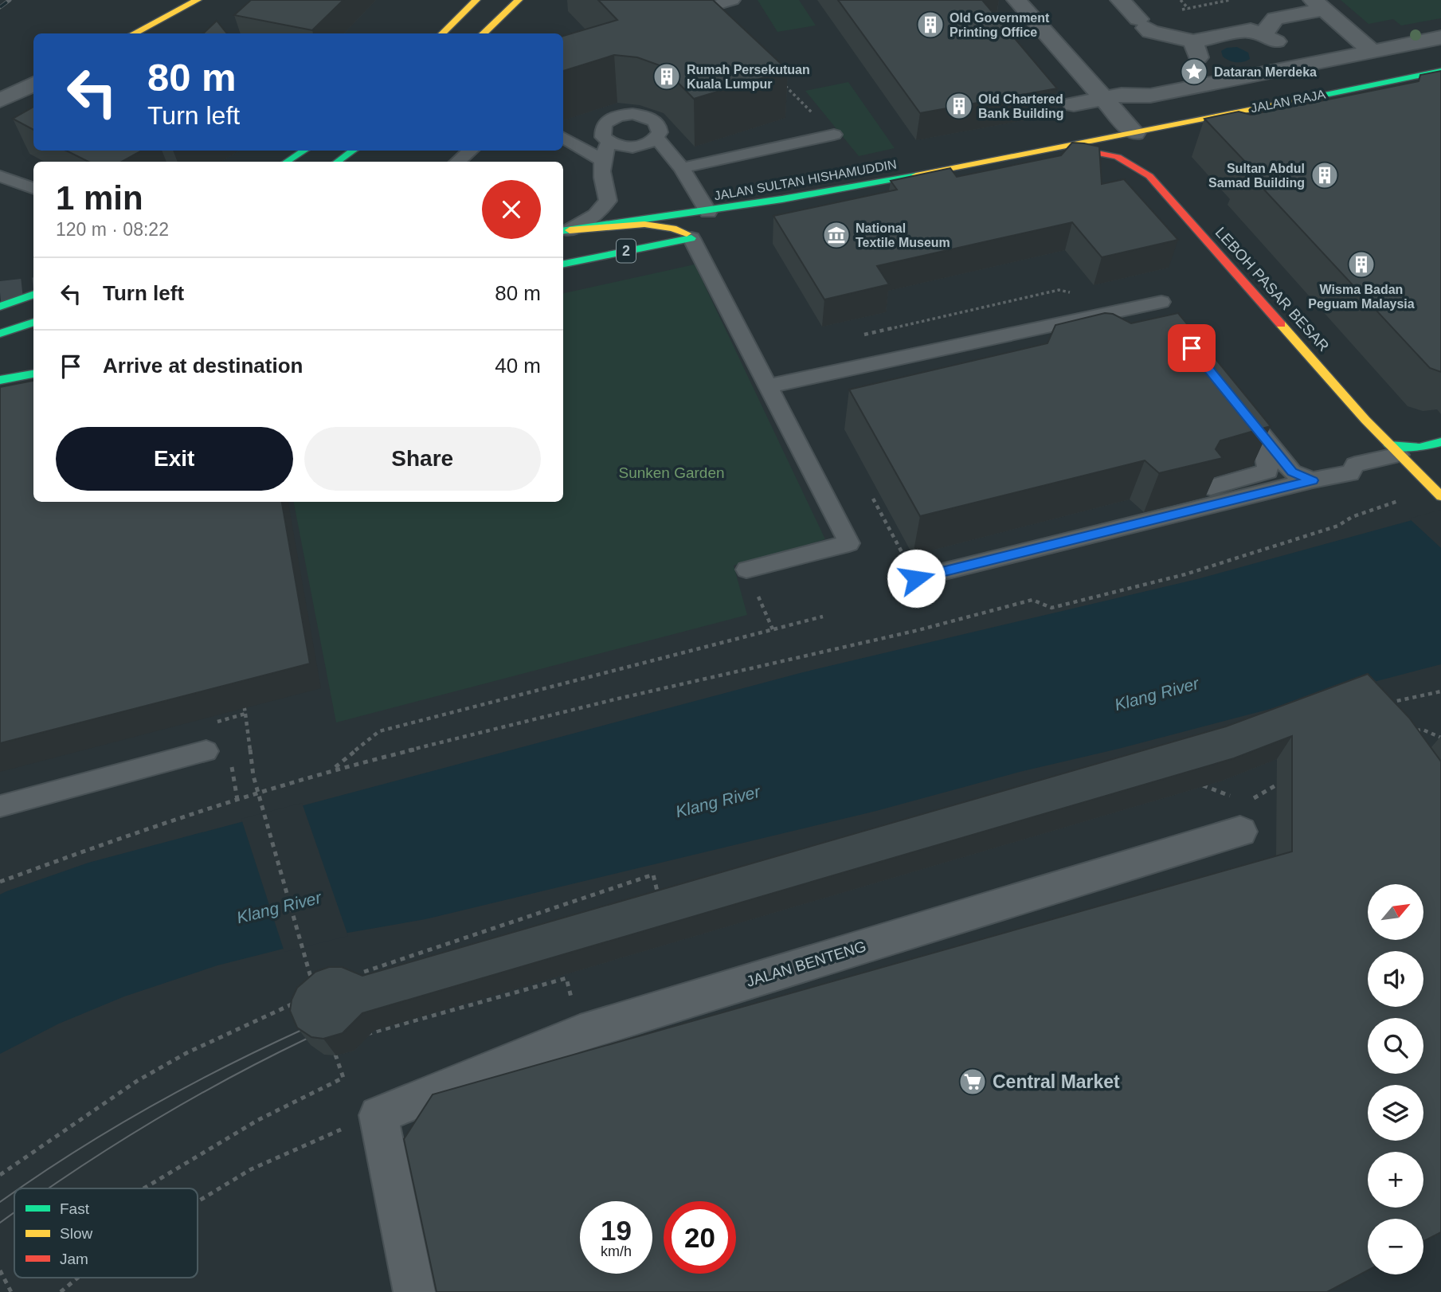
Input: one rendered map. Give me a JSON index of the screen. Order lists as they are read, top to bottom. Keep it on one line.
{"streets":{"main road":["JALAN RAJA","JALAN SULTAN HISHAMUDDIN","2","LEBOH PASAR BESAR"],"street":["JALAN BENTENG"]},"crossings":[["JALAN RAJA","JALAN SULTAN HISHAMUDDIN"],["JALAN RAJA","LEBOH PASAR BESAR"],["JALAN SULTAN HISHAMUDDIN","LEBOH PASAR BESAR"]],"water":["Klang River"],"parks":["Sunken Garden"],"places":{"building":["Old Government Printing Office","Rumah Persekutuan Kuala Lumpur","Old Chartered Bank Building","Sultan Abdul Samad Building","Wisma Badan Peguam Malaysia"],"place":["Dataran Merdeka"],"museum":["National Textile Museum"],"supermarket":["Central Market"]},"legend":["Fast","Slow","Jam"],"north":"top right","page":{"turn":["80 m","Turn left"],"heading":["1 min","120 m · 08:22"],"list":[{"name":"Turn left","value":"80 m"},{"name":"Arrive at destination","value":"40 m"}],"buttons":["Exit","Share"],"map_buttons":["+","−"],"speed":"19 km/h","limit":"20"}}
